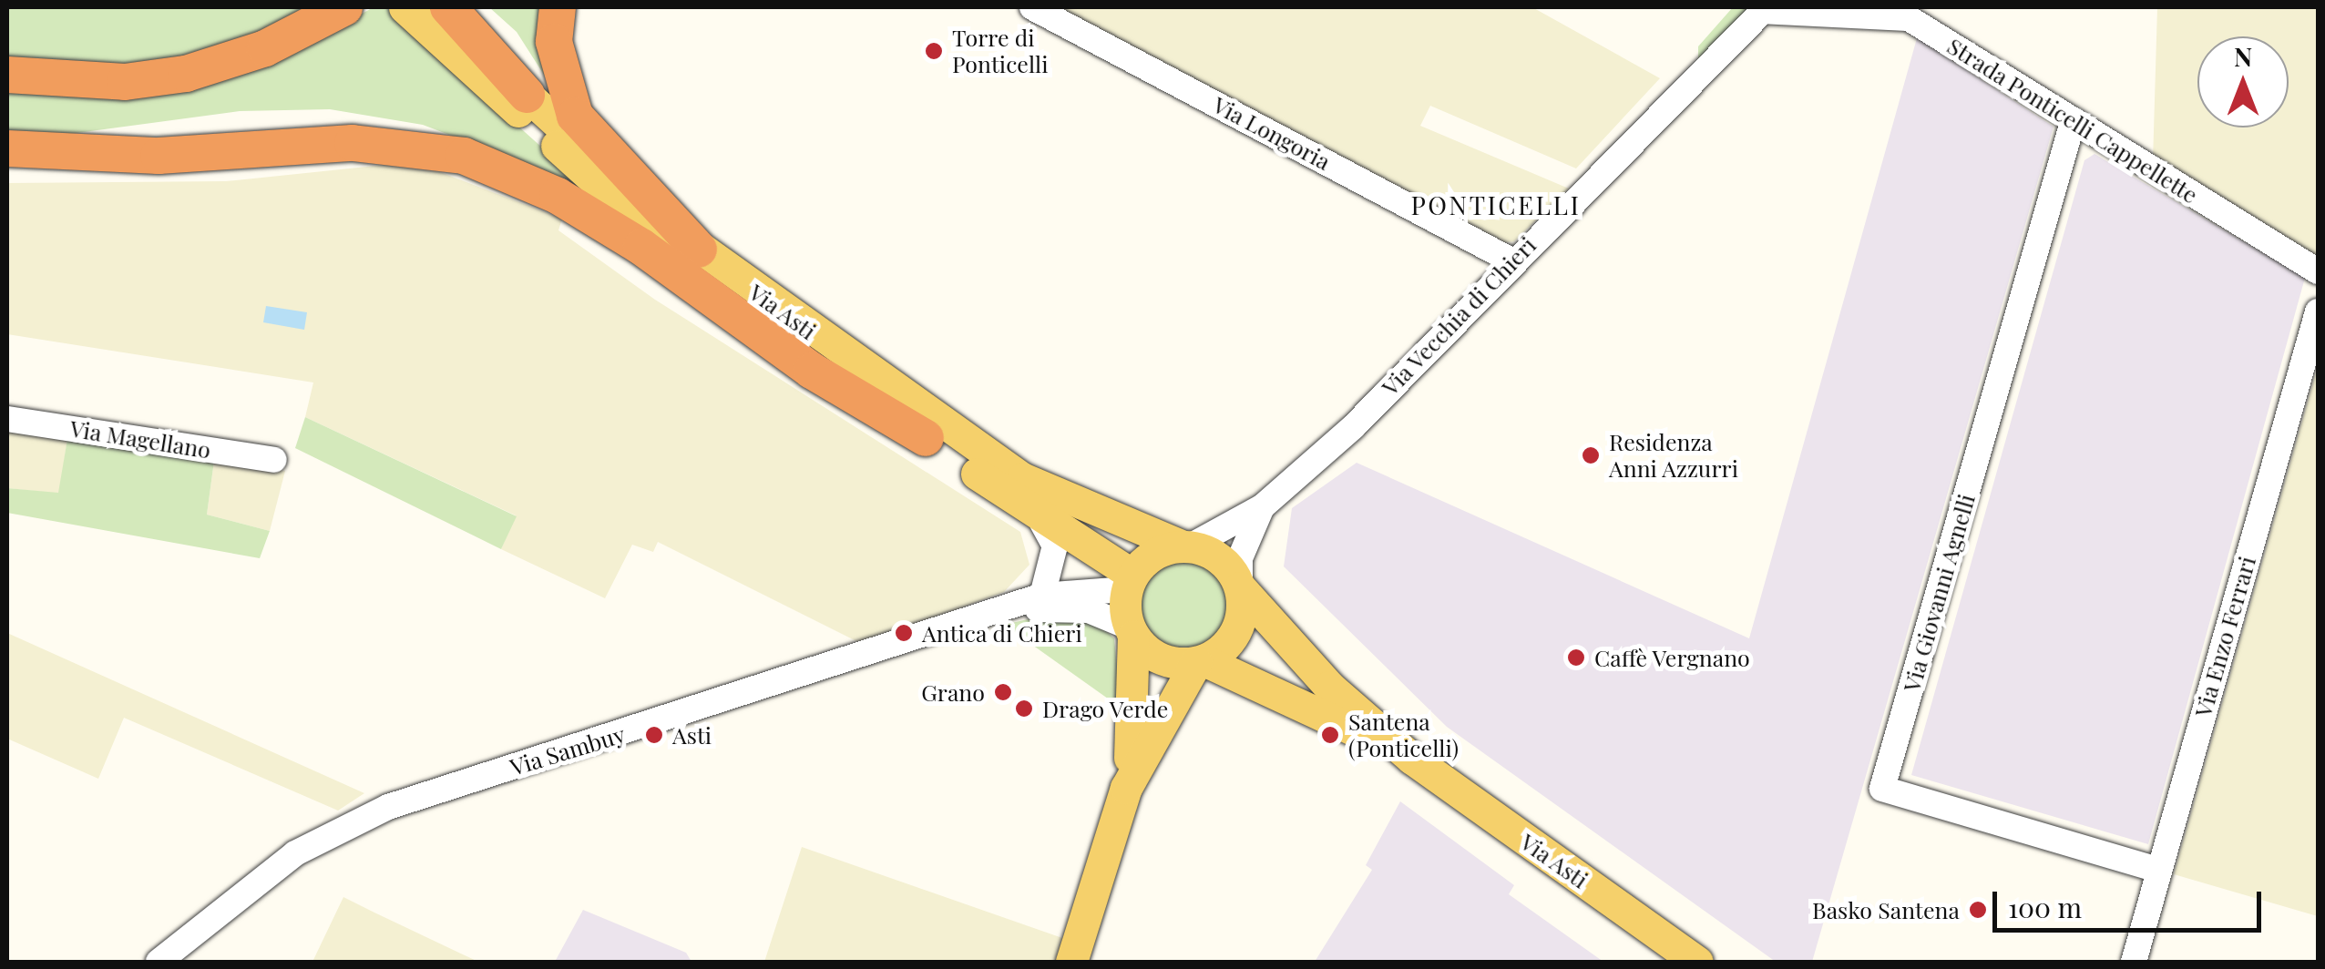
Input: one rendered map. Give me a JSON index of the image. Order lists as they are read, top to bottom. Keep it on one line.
{"streets":{"main road":["Via Asti"],"street":["Strada Ponticelli Cappellette","Via Longoria","Via Vecchia di Chieri","Via Magellano","Via Giovanni Agnelli","Via Enzo Ferrari","Via Sambuy"]},"crossings":[["Strada Ponticelli Cappellette","Via Vecchia di Chieri"],["Strada Ponticelli Cappellette","Via Giovanni Agnelli"],["Via Longoria","Via Vecchia di Chieri"],["Via Asti","Via Vecchia di Chieri"],["Via Asti","Via Sambuy"],["Via Vecchia di Chieri","Via Sambuy"],["Via Giovanni Agnelli","Via Enzo Ferrari"]],"districts":["PONTICELLI"],"places":["Torre di Ponticelli","Residenza Anni Azzurri","Antica di Chieri","Caffè Vergnano","Grano","Drago Verde","Asti","Santena (Ponticelli)","Basko Santena"],"scale_bar":"100 m","north":"top"}
